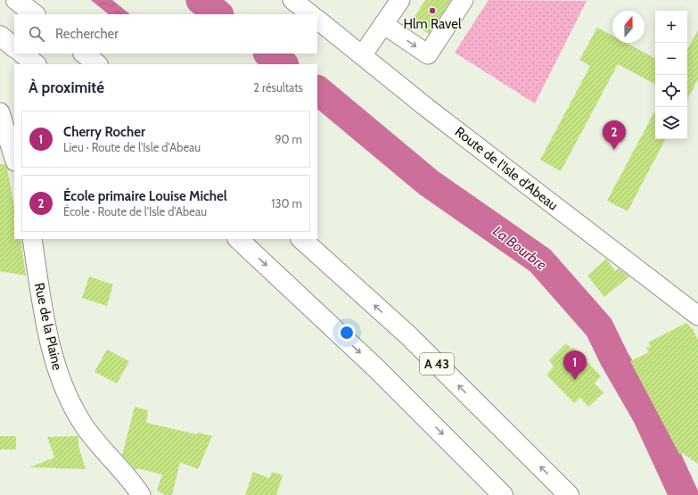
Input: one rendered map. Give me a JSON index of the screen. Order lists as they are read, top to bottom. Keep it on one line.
{"streets":{"highway":["A 43"],"street":["Route de l'Isle d'Abeau","Rue de la Plaine"]},"water":["La Bourbre"],"places":["Hlm Ravel"],"north":"top","page":{"map_buttons":["+","−"],"search":"Rechercher","heading":["À proximité","2 résultats"],"list":[{"mark":"1","name":"Cherry Rocher","note":"Lieu · Route de l'Isle d'Abeau","value":"90 m"},{"mark":"2","name":"École primaire Louise Michel","note":"École · Route de l'Isle d'Abeau","value":"130 m"}],"pins":["2","1"]}}
